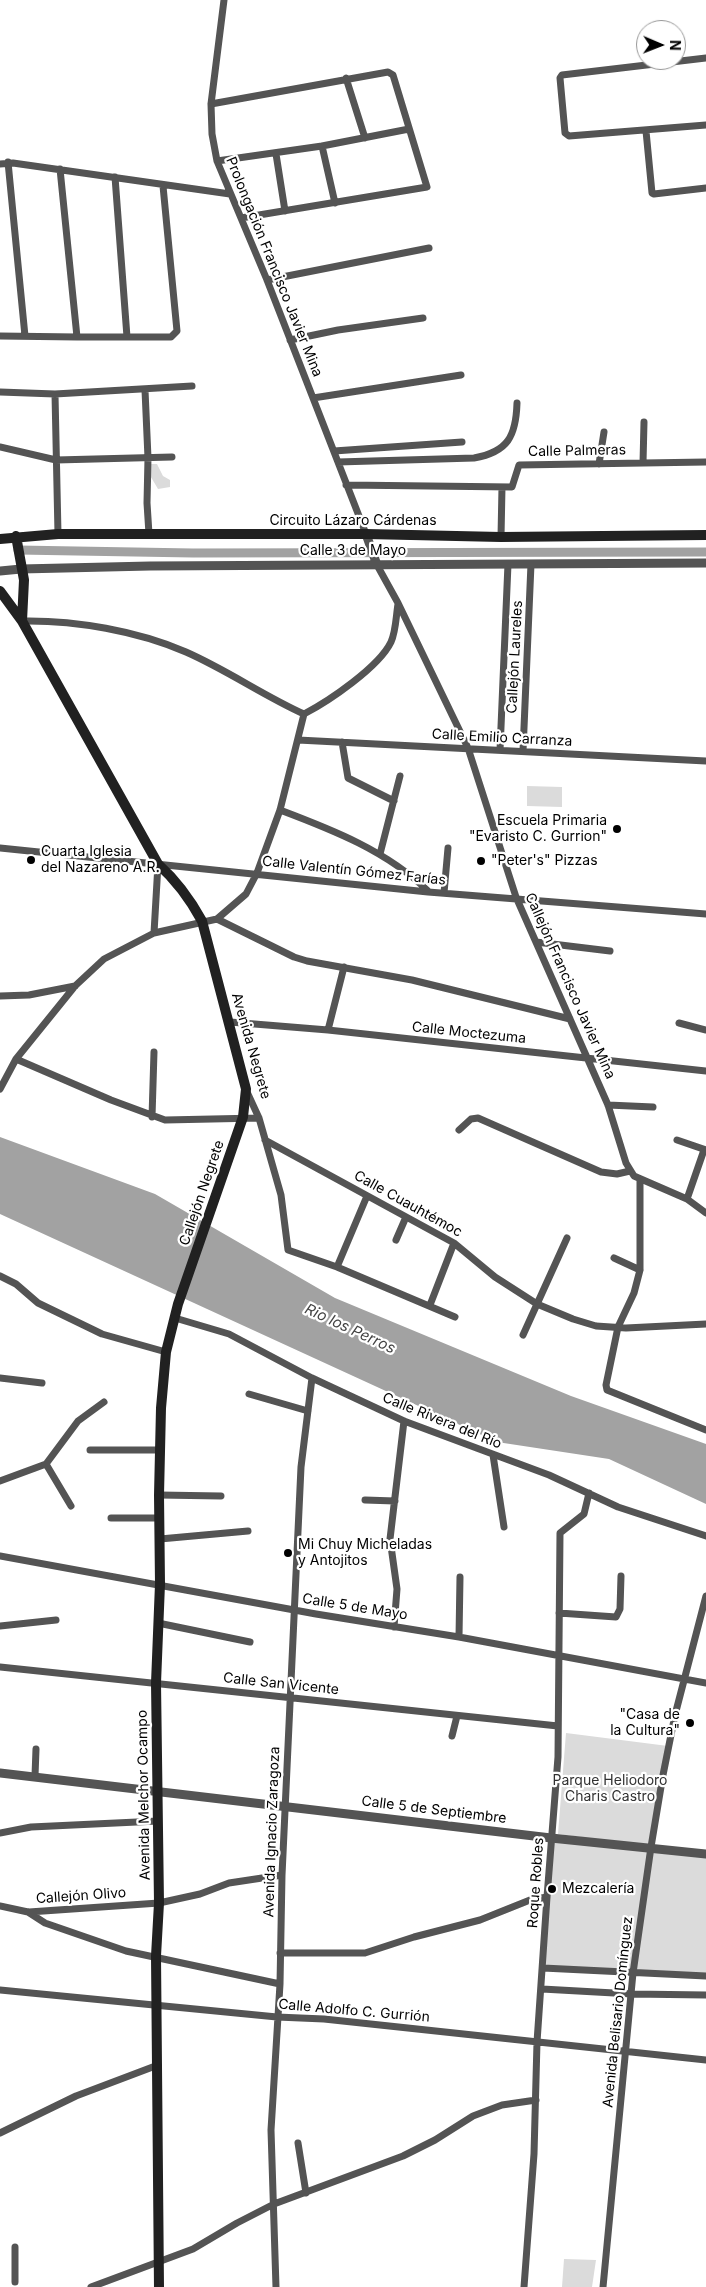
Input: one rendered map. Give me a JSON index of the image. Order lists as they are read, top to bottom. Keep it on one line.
{"streets":{"main road":["Circuito Lázaro Cárdenas","Avenida Negrete","Callejón Negrete","Avenida Melchor Ocampo"],"street":["Prolongación Francisco Javier Mina","Calle Palmeras","Calle 3 de Mayo","Callejón Laureles","Calle Emilio Carranza","Calle Valentín Gómez Farías","Callejón Francisco Javier Mina","Calle Moctezuma","Calle Cuauhtémoc","Calle Rivera del Río","Calle 5 de Mayo","Calle San Vicente","Calle 5 de Septiembre","Avenida Ignacio Zaragoza","Roque Robles","Callejón Olivo","Calle Adolfo C. Gurrión","Avenida Belisario Domínguez"]},"crossings":[["Prolongación Francisco Javier Mina","Circuito Lázaro Cárdenas"],["Calle 3 de Mayo","Callejón Laureles"],["Calle 3 de Mayo","Callejón Francisco Javier Mina"],["Callejón Laureles","Calle Emilio Carranza"],["Calle Emilio Carranza","Callejón Francisco Javier Mina"],["Calle Valentín Gómez Farías","Callejón Francisco Javier Mina"],["Calle Valentín Gómez Farías","Avenida Negrete"],["Callejón Francisco Javier Mina","Calle Moctezuma"],["Calle Moctezuma","Avenida Negrete"],["Avenida Negrete","Callejón Negrete"],["Avenida Negrete","Calle Cuauhtémoc"],["Callejón Negrete","Avenida Melchor Ocampo"],["Calle Rivera del Río","Avenida Melchor Ocampo"],["Calle Rivera del Río","Avenida Ignacio Zaragoza"],["Calle Rivera del Río","Roque Robles"],["Calle 5 de Mayo","Avenida Melchor Ocampo"],["Calle 5 de Mayo","Avenida Ignacio Zaragoza"],["Calle 5 de Mayo","Roque Robles"],["Calle 5 de Mayo","Avenida Belisario Domínguez"],["Calle San Vicente","Avenida Melchor Ocampo"],["Calle San Vicente","Avenida Ignacio Zaragoza"],["Calle San Vicente","Roque Robles"],["Avenida Melchor Ocampo","Calle 5 de Septiembre"],["Avenida Melchor Ocampo","Callejón Olivo"],["Avenida Melchor Ocampo","Calle Adolfo C. Gurrión"],["Calle 5 de Septiembre","Avenida Ignacio Zaragoza"],["Calle 5 de Septiembre","Roque Robles"],["Calle 5 de Septiembre","Avenida Belisario Domínguez"],["Avenida Ignacio Zaragoza","Callejón Olivo"],["Avenida Ignacio Zaragoza","Calle Adolfo C. Gurrión"],["Roque Robles","Calle Adolfo C. Gurrión"],["Calle Adolfo C. Gurrión","Avenida Belisario Domínguez"]],"water":["Rio los Perros"],"parks":["Parque Heliodoro Charis Castro"],"places":["Escuela Primaria \"Evaristo C. Gurrion\"","Cuarta Iglesia del Nazareno A.R.","\"Peter's\" Pizzas","Mi Chuy Micheladas y Antojitos","\"Casa de la Cultura\"","Mezcalería"],"north":"right"}
